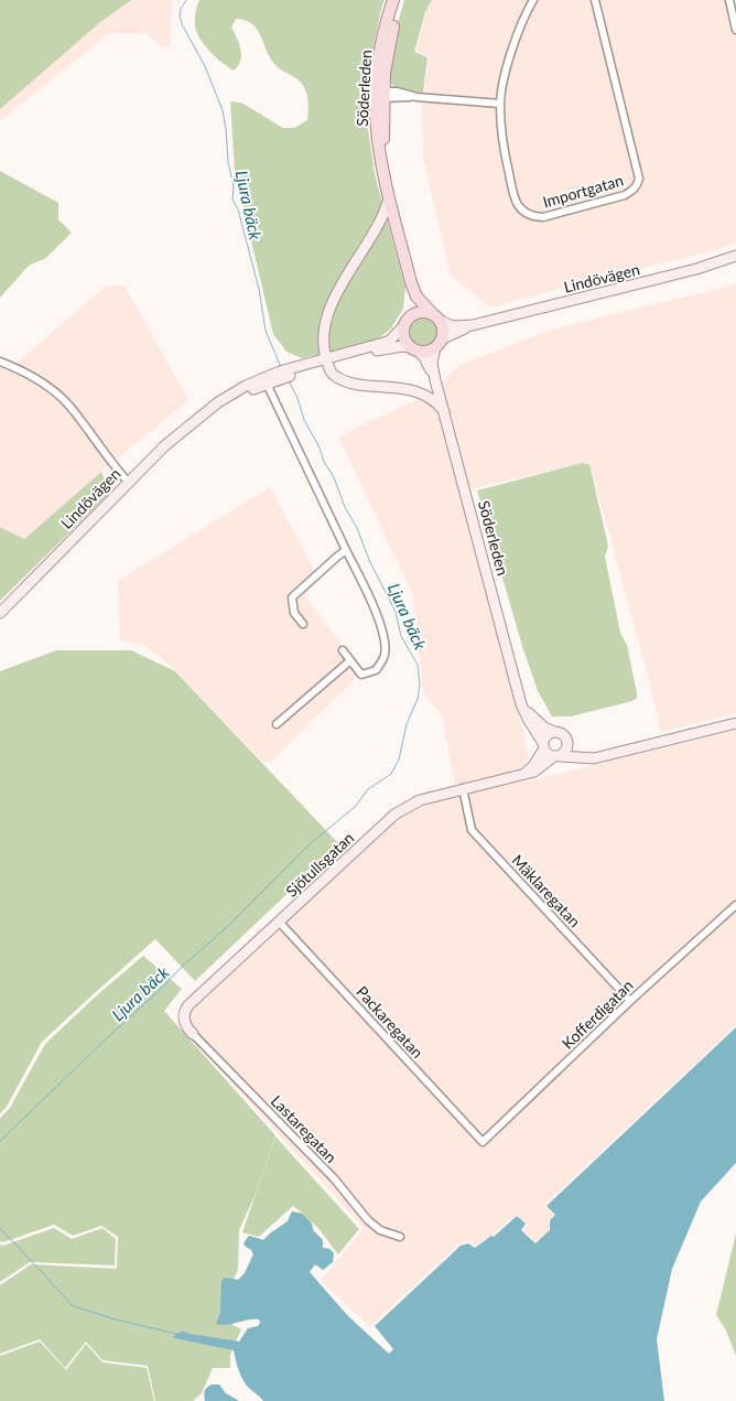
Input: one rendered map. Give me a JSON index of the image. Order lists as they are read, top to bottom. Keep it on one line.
{"streets":{"main road":["Söderleden","Lindövägen","Sjötullsgatan"],"street":["Importgatan","Mäklaregatan","Kofferdigatan","Packaregatan","Lastaregatan"]},"crossings":[["Söderleden","Lindövägen"],["Söderleden","Sjötullsgatan"],["Sjötullsgatan","Mäklaregatan"],["Sjötullsgatan","Packaregatan"],["Sjötullsgatan","Lastaregatan"],["Mäklaregatan","Kofferdigatan"],["Kofferdigatan","Packaregatan"]],"water":["Ljura bäck"]}
